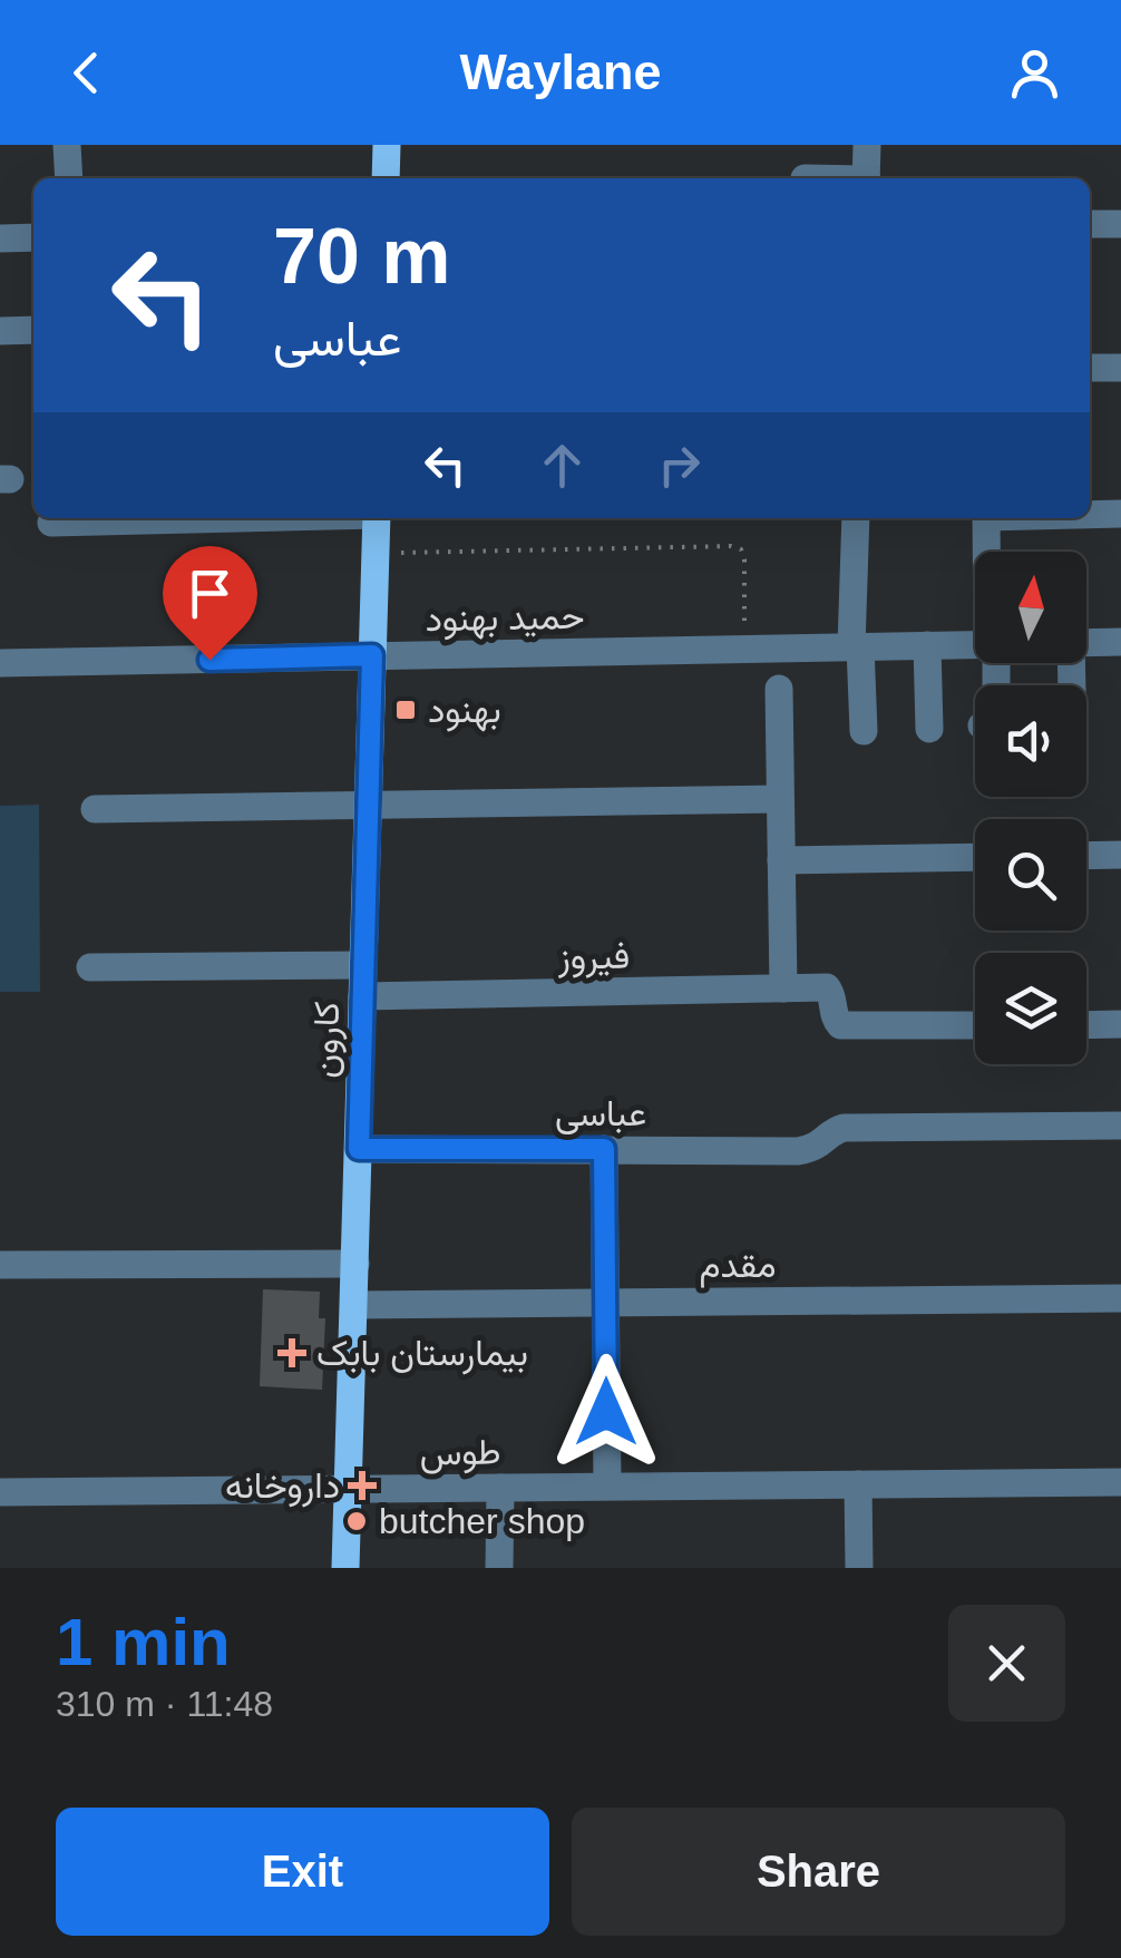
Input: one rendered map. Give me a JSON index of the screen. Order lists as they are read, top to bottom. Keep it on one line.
{"streets":{"main road":["کارون"],"street":["حمید بهنود","فیروز","عباسی","مقدم","طوس"]},"crossings":[["حمید بهنود","کارون"],["فیروز","کارون"],["کارون","عباسی"],["کارون","مقدم"],["کارون","طوس"]],"places":{"transit":["بهنود"],"health":["بیمارستان بابک","داروخانه"],"other":["butcher shop"]},"north":"top","page":{"header":"Waylane","turn":["70 m","عباسی"],"heading":["1 min","310 m · 11:48"],"buttons":["Exit","Share"]}}
